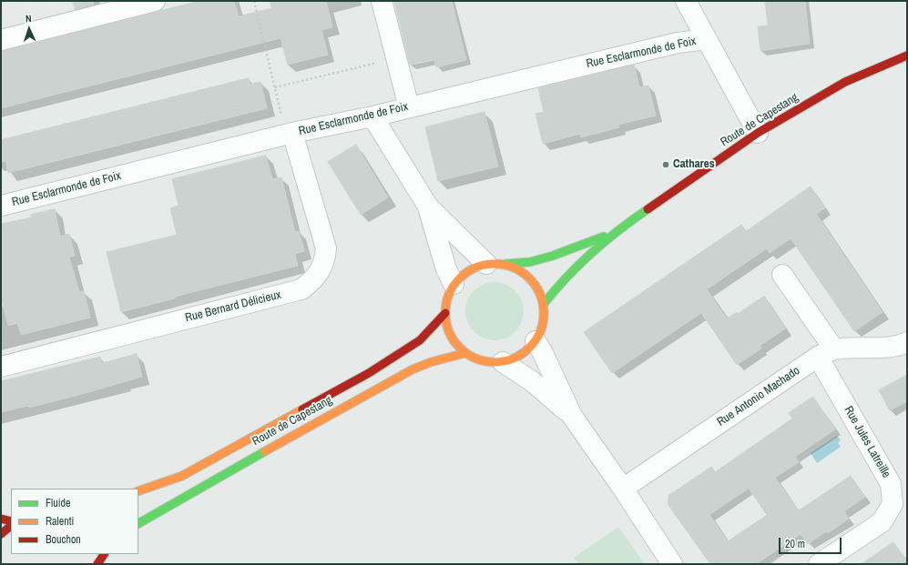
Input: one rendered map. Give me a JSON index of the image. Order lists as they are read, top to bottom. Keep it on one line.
{"streets":{"main road":["Route de Capestang"],"street":["Rue Esclarmonde de Foix","Rue Bernard Délicieux","Rue Antonio Machado","Rue Jules Latreille"]},"crossings":[["Rue Esclarmonde de Foix","Rue Bernard Délicieux"],["Rue Antonio Machado","Rue Jules Latreille"]],"places":["Cathares"],"legend":["Fluide","Ralenti","Bouchon"],"scale_bar":"20 m","north":"top"}
